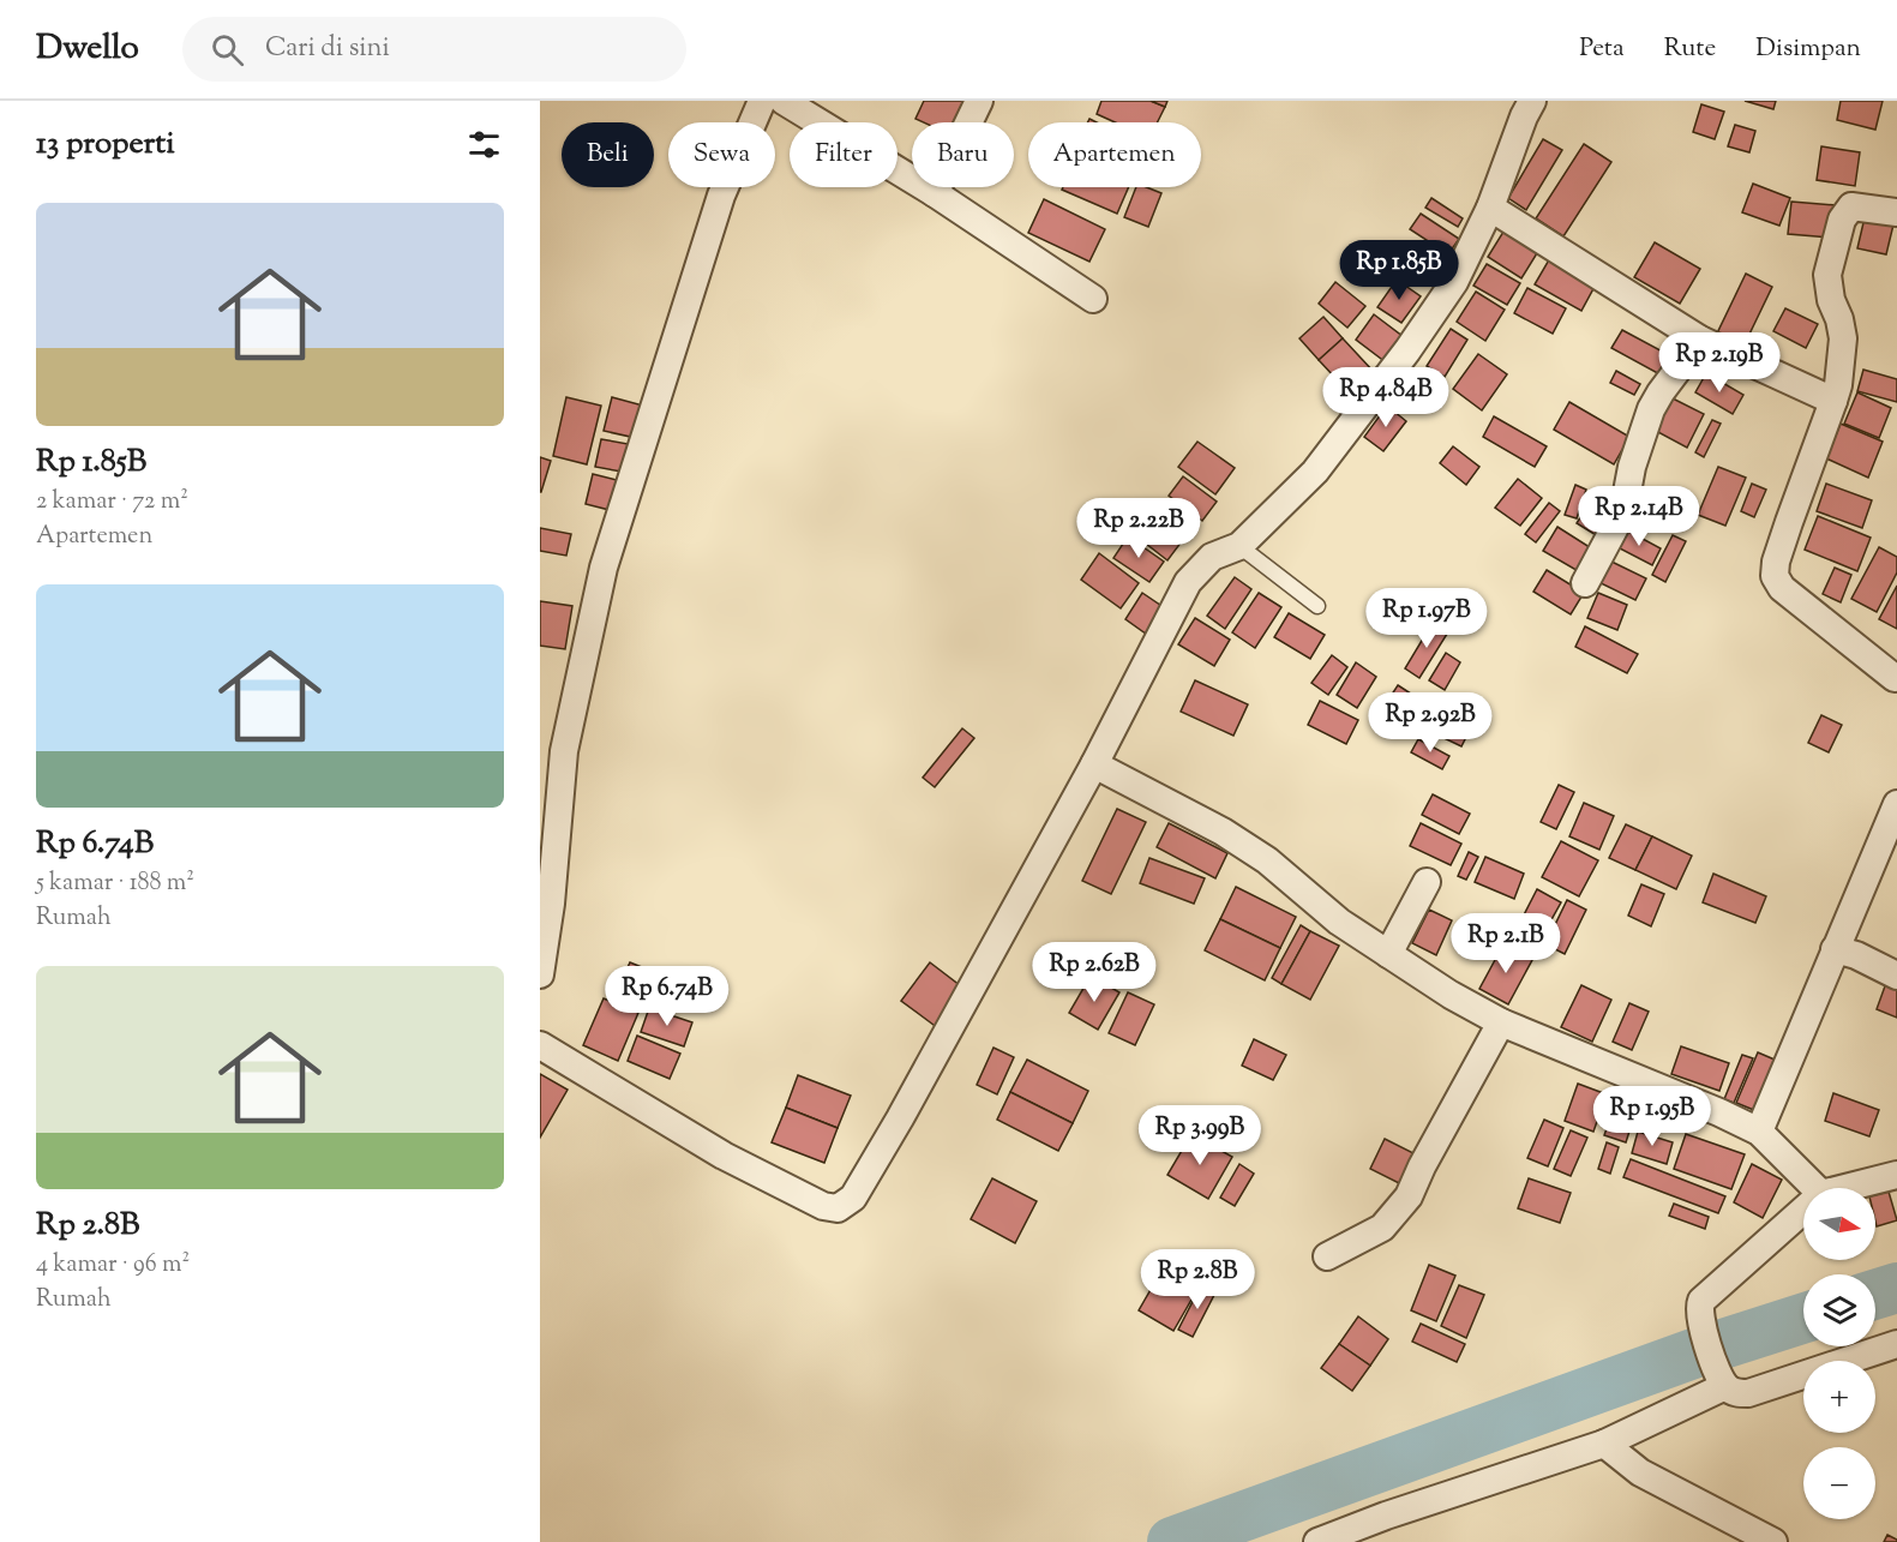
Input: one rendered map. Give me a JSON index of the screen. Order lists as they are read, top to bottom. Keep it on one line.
{"north":"right","page":{"header":"Dwello","search":"Cari di sini","nav":["Peta","Rute","Disimpan"],"heading":"13 properti","chip":["Beli","Sewa","Filter","Baru","Apartemen"],"list":[{"name":"Rp 1.85B","note":"2 kamar · 72 m² · Apartemen"},{"name":"Rp 6.74B","note":"5 kamar · 188 m² · Rumah"},{"name":"Rp 2.8B","note":"4 kamar · 96 m² · Rumah"}],"price":["Rp 1.85B","Rp 2.19B","Rp 4.84B","Rp 2.14B","Rp 2.22B","Rp 1.97B","Rp 2.92B","Rp 2.1B","Rp 2.62B","Rp 6.74B","Rp 1.95B","Rp 3.99B","Rp 2.8B"],"map_buttons":["+","−"]}}
